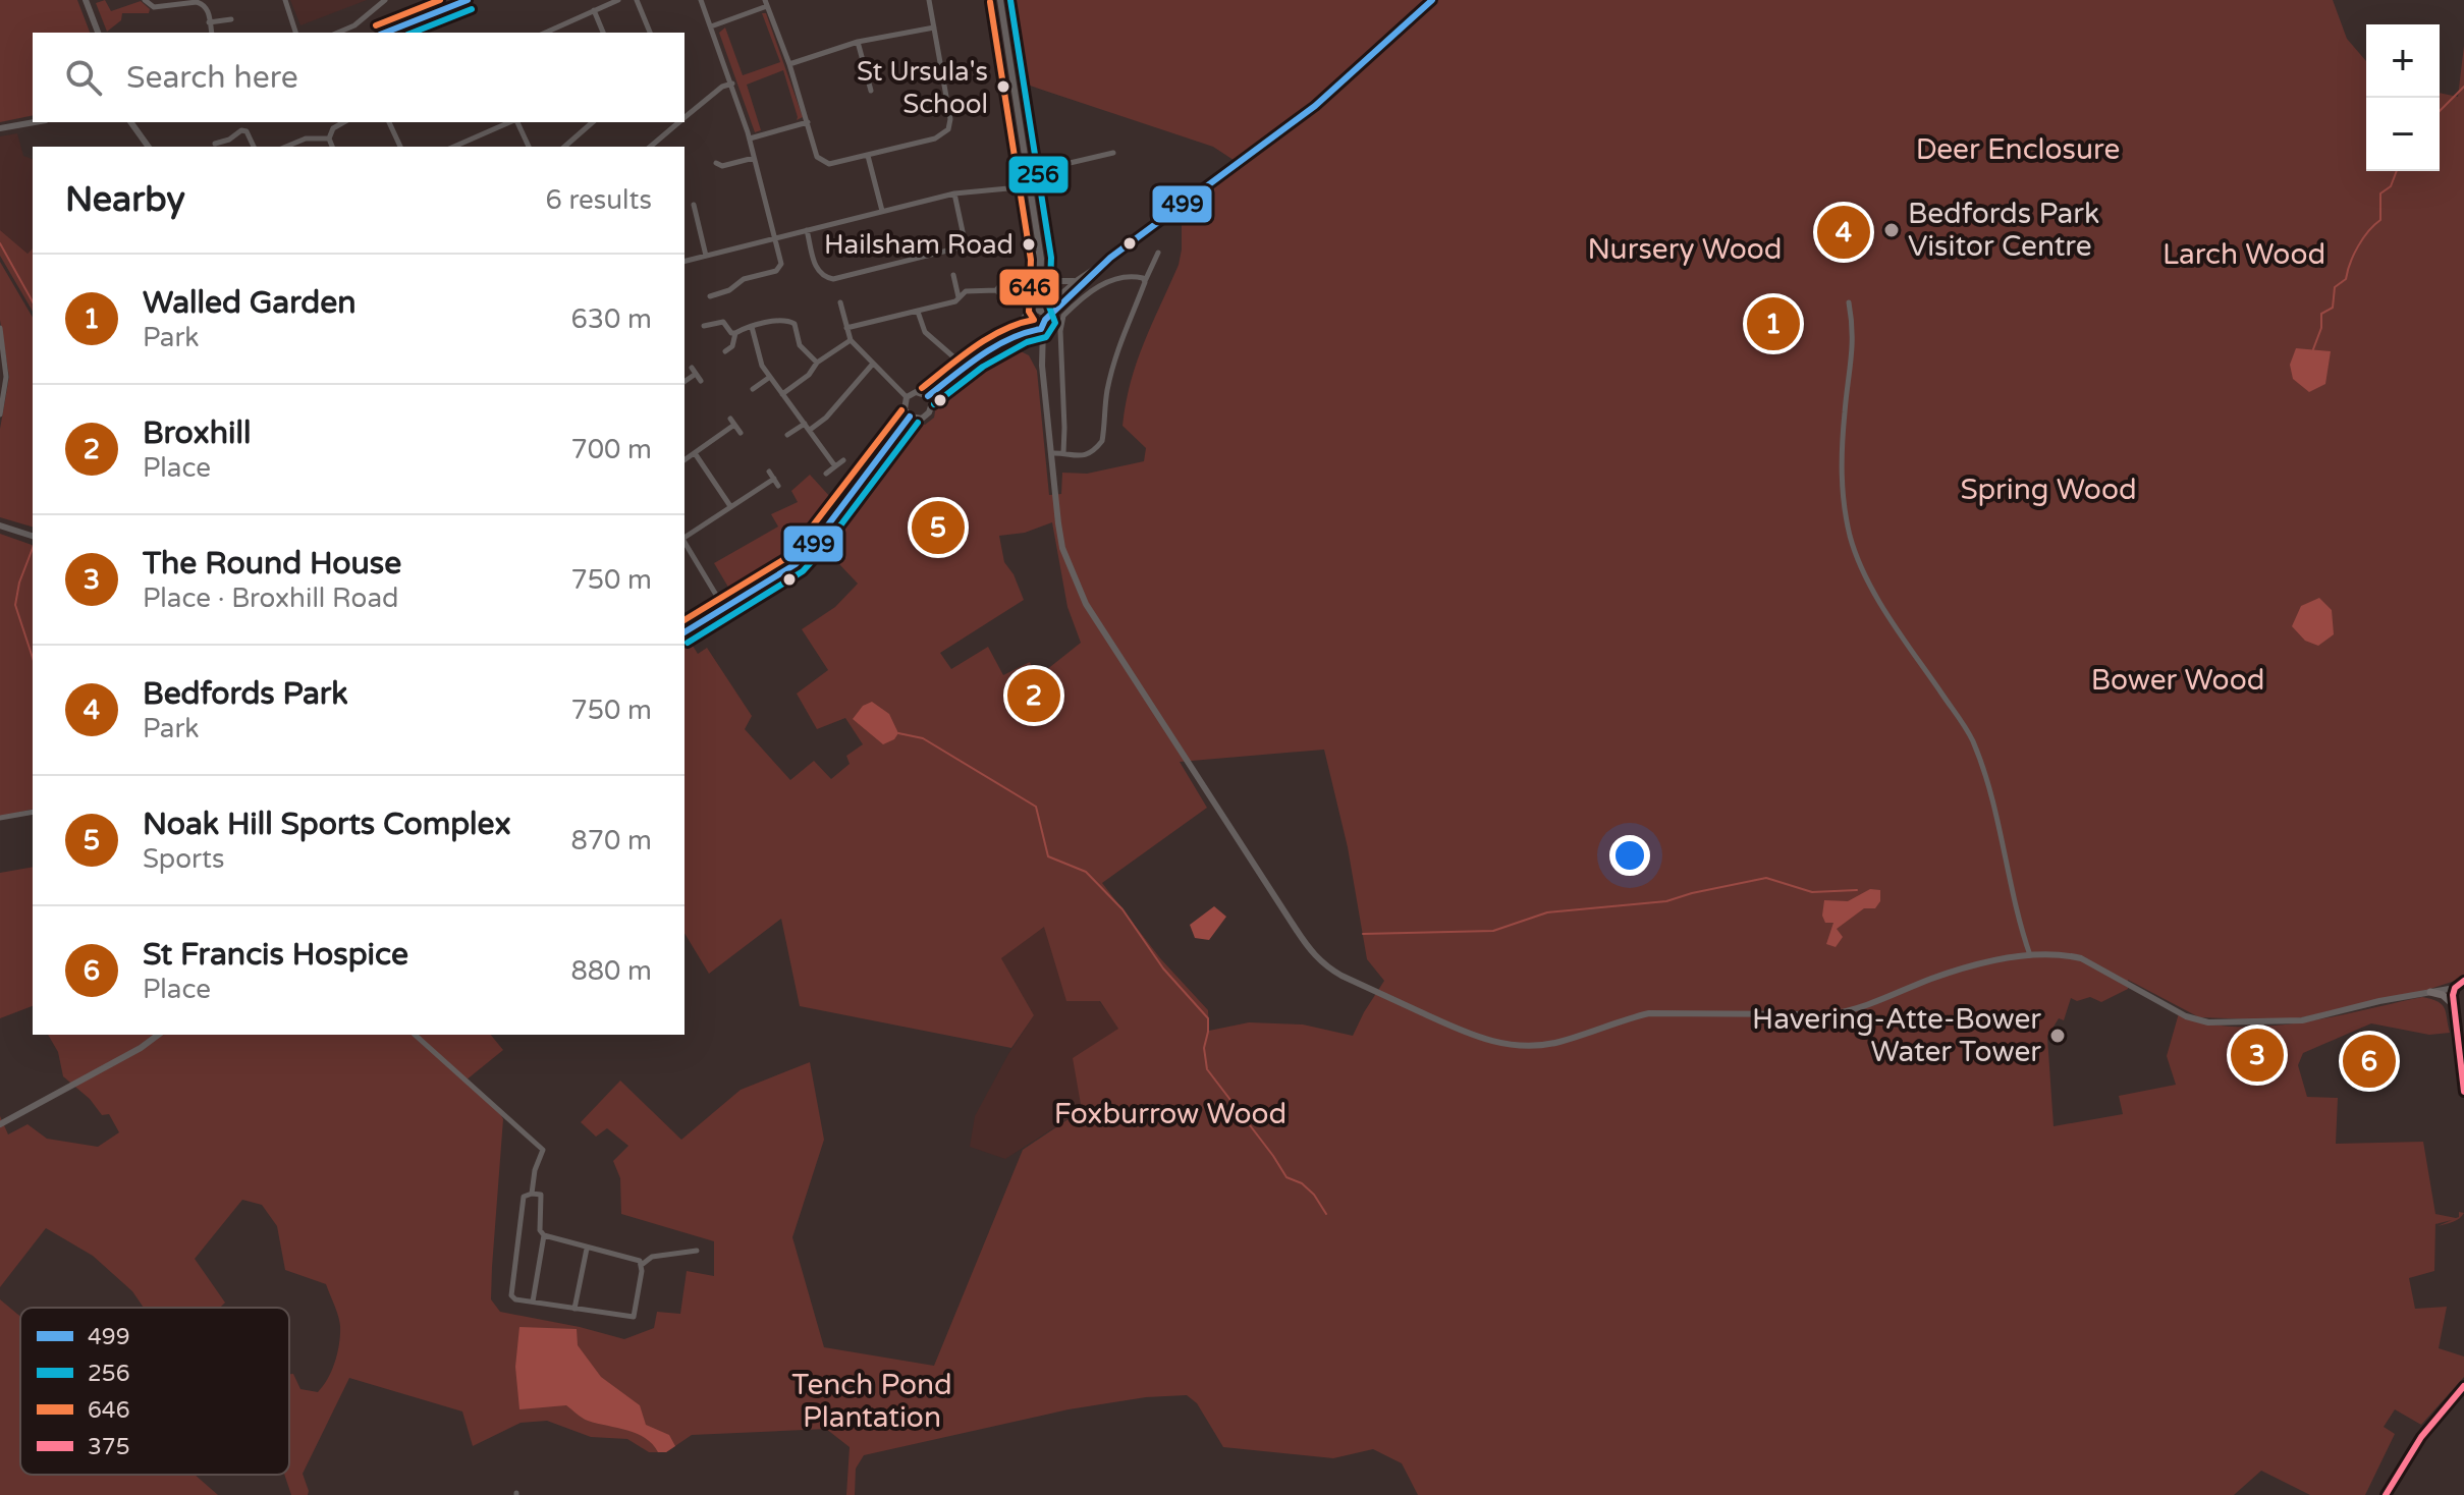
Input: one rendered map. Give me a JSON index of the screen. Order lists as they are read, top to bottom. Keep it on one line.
{"parks":["Deer Enclosure","Nursery Wood","Larch Wood","Spring Wood","Bower Wood","Foxburrow Wood","Tench Pond Plantation"],"places":["St Ursula's School","Bedfords Park Visitor Centre","Hailsham Road","Havering-Atte-Bower Water Tower"],"lines":["transit line 499","transit line 256","transit line 646","transit line 375"],"legend":["499","256","646","375"],"page":{"map_buttons":["+","−"],"search":"Search here","heading":["Nearby","6 results"],"pins":["4","1","5","2","3","6"],"list":[{"mark":"1","name":"Walled Garden","note":"Park","value":"630 m"},{"mark":"2","name":"Broxhill","note":"Place","value":"700 m"},{"mark":"3","name":"The Round House","note":"Place · Broxhill Road","value":"750 m"},{"mark":"4","name":"Bedfords Park","note":"Park","value":"750 m"},{"mark":"5","name":"Noak Hill Sports Complex","note":"Sports","value":"870 m"},{"mark":"6","name":"St Francis Hospice","note":"Place","value":"880 m"}]}}
